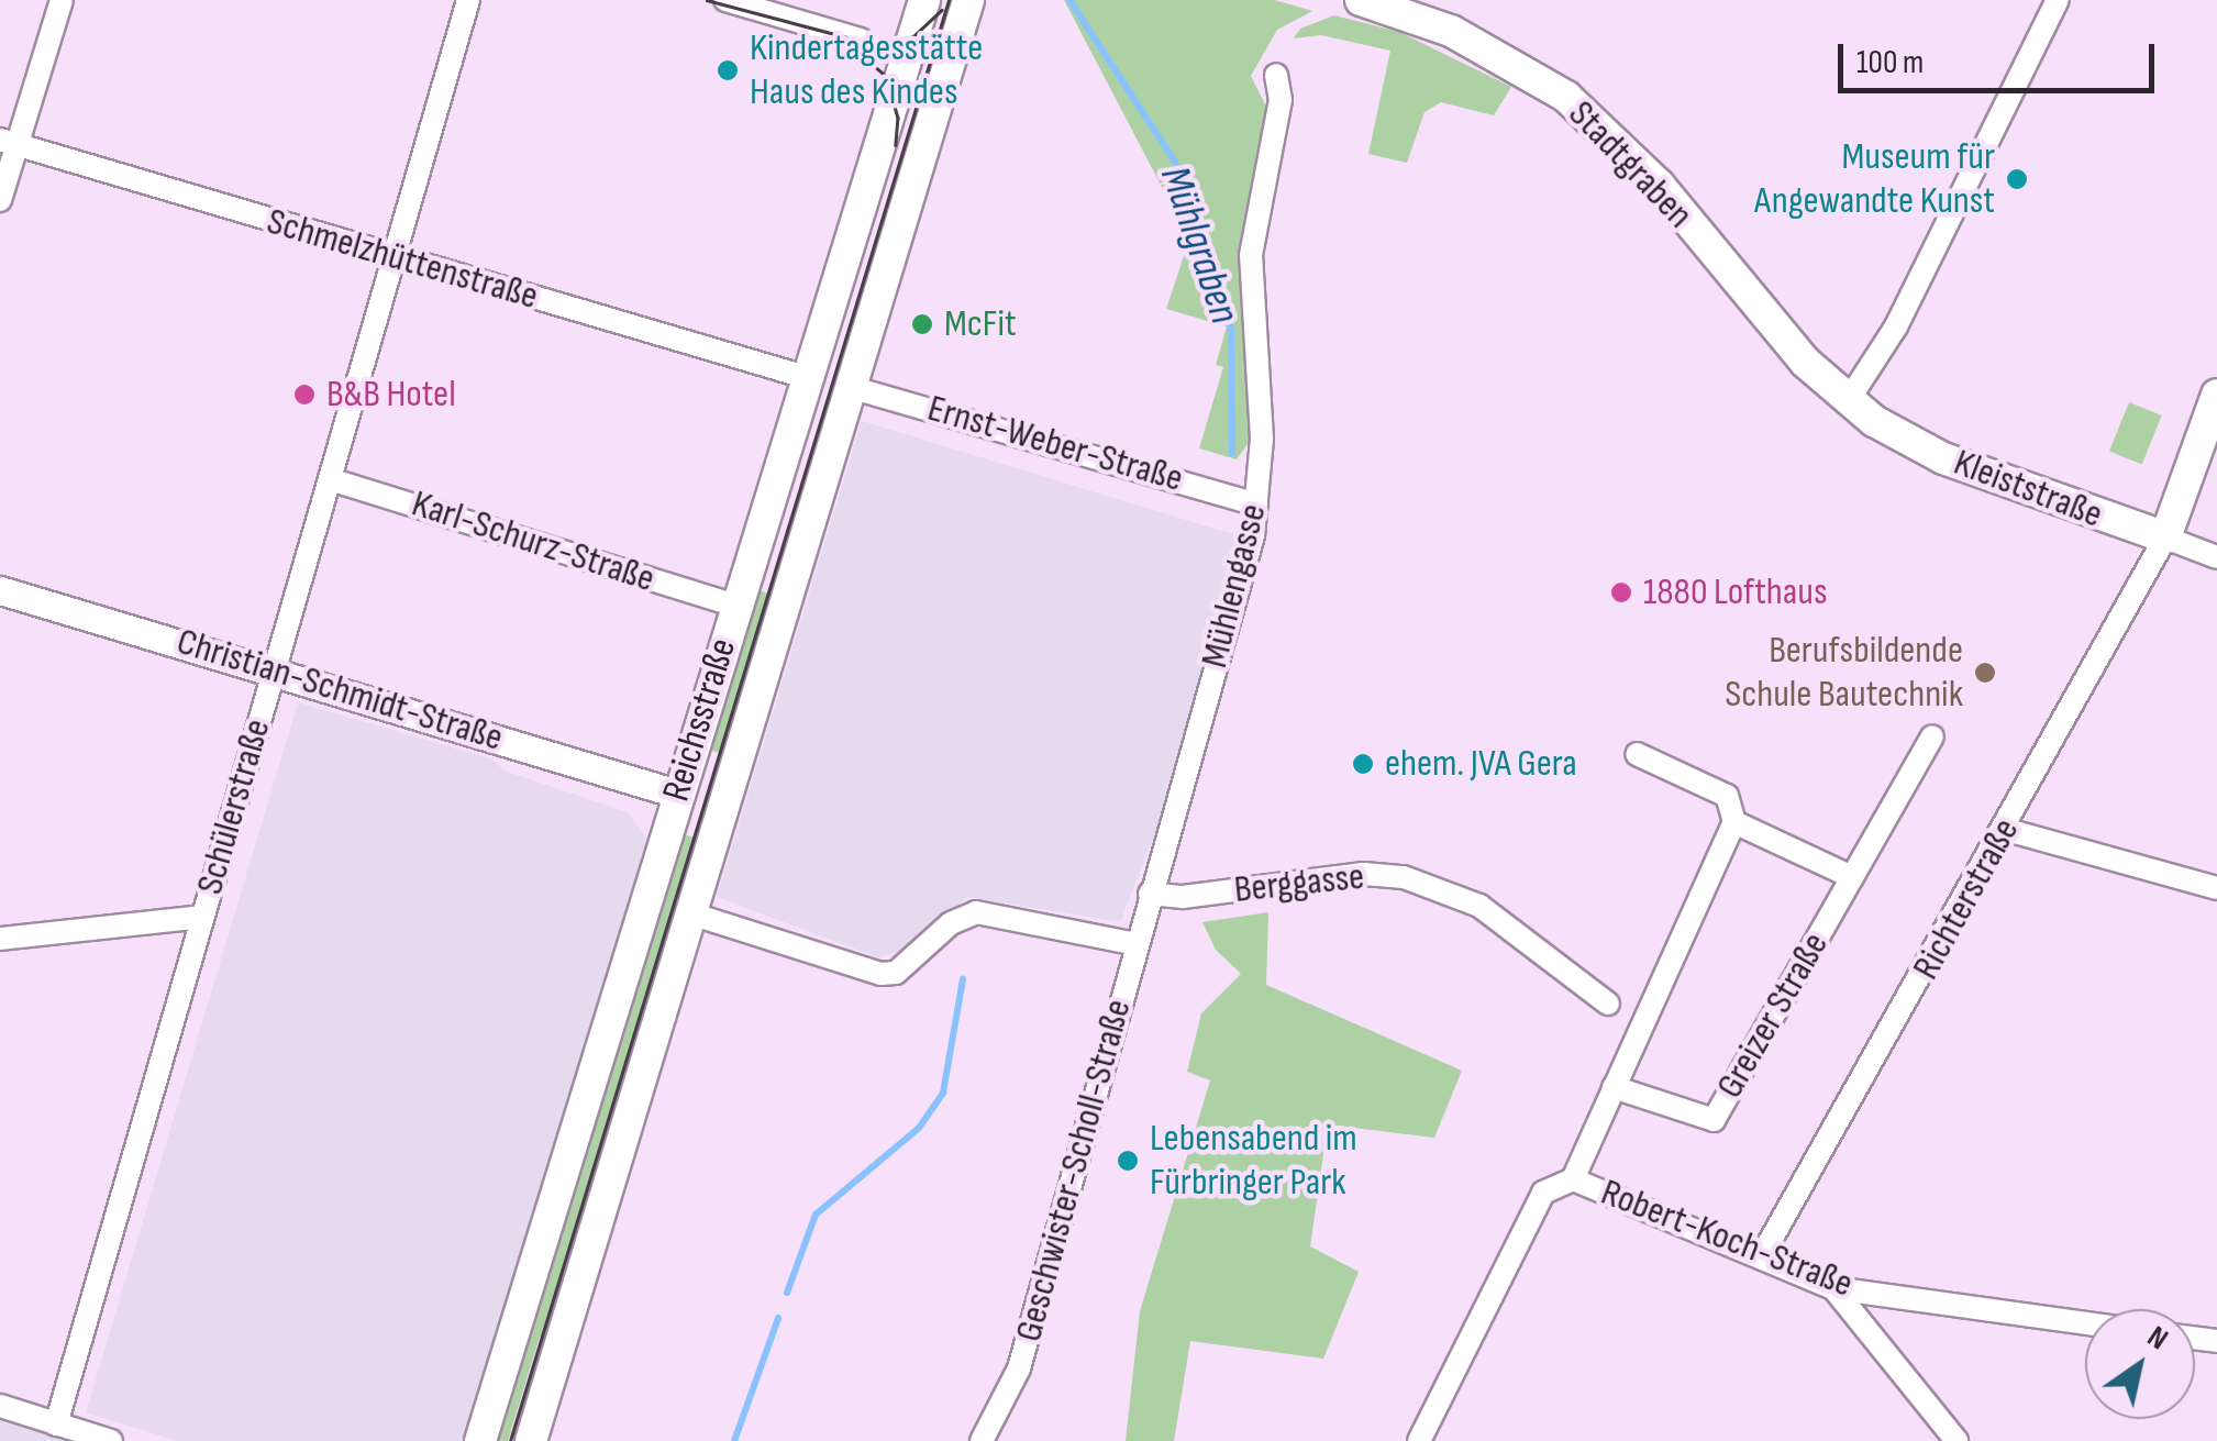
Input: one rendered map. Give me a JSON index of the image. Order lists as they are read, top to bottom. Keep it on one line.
{"streets":{"main road":["Stadtgraben","Kleiststraße","Reichsstraße"],"street":["Schmelzhüttenstraße","Ernst-Weber-Straße","Karl-Schurz-Straße","Mühlengasse","Christian-Schmidt-Straße","Schülerstraße","Berggasse","Richterstraße","Greizer Straße","Geschwister-Scholl-Straße","Robert-Koch-Straße"]},"crossings":[["Stadtgraben","Kleiststraße"],["Schmelzhüttenstraße","Reichsstraße"],["Schmelzhüttenstraße","Schülerstraße"],["Ernst-Weber-Straße","Mühlengasse"],["Ernst-Weber-Straße","Reichsstraße"],["Kleiststraße","Richterstraße"],["Karl-Schurz-Straße","Reichsstraße"],["Karl-Schurz-Straße","Schülerstraße"],["Mühlengasse","Berggasse"],["Mühlengasse","Geschwister-Scholl-Straße"],["Christian-Schmidt-Straße","Reichsstraße"],["Christian-Schmidt-Straße","Schülerstraße"],["Berggasse","Geschwister-Scholl-Straße"],["Richterstraße","Robert-Koch-Straße"]],"water":["Mühlgraben"],"places":["Kindertagesstätte Haus des Kindes","Museum für Angewandte Kunst","McFit","B&B Hotel","1880 Lofthaus","Berufsbildende Schule Bautechnik","ehem. JVA Gera","Lebensabend im Fürbringer Park"],"scale_bar":"100 m","north":"top right"}
